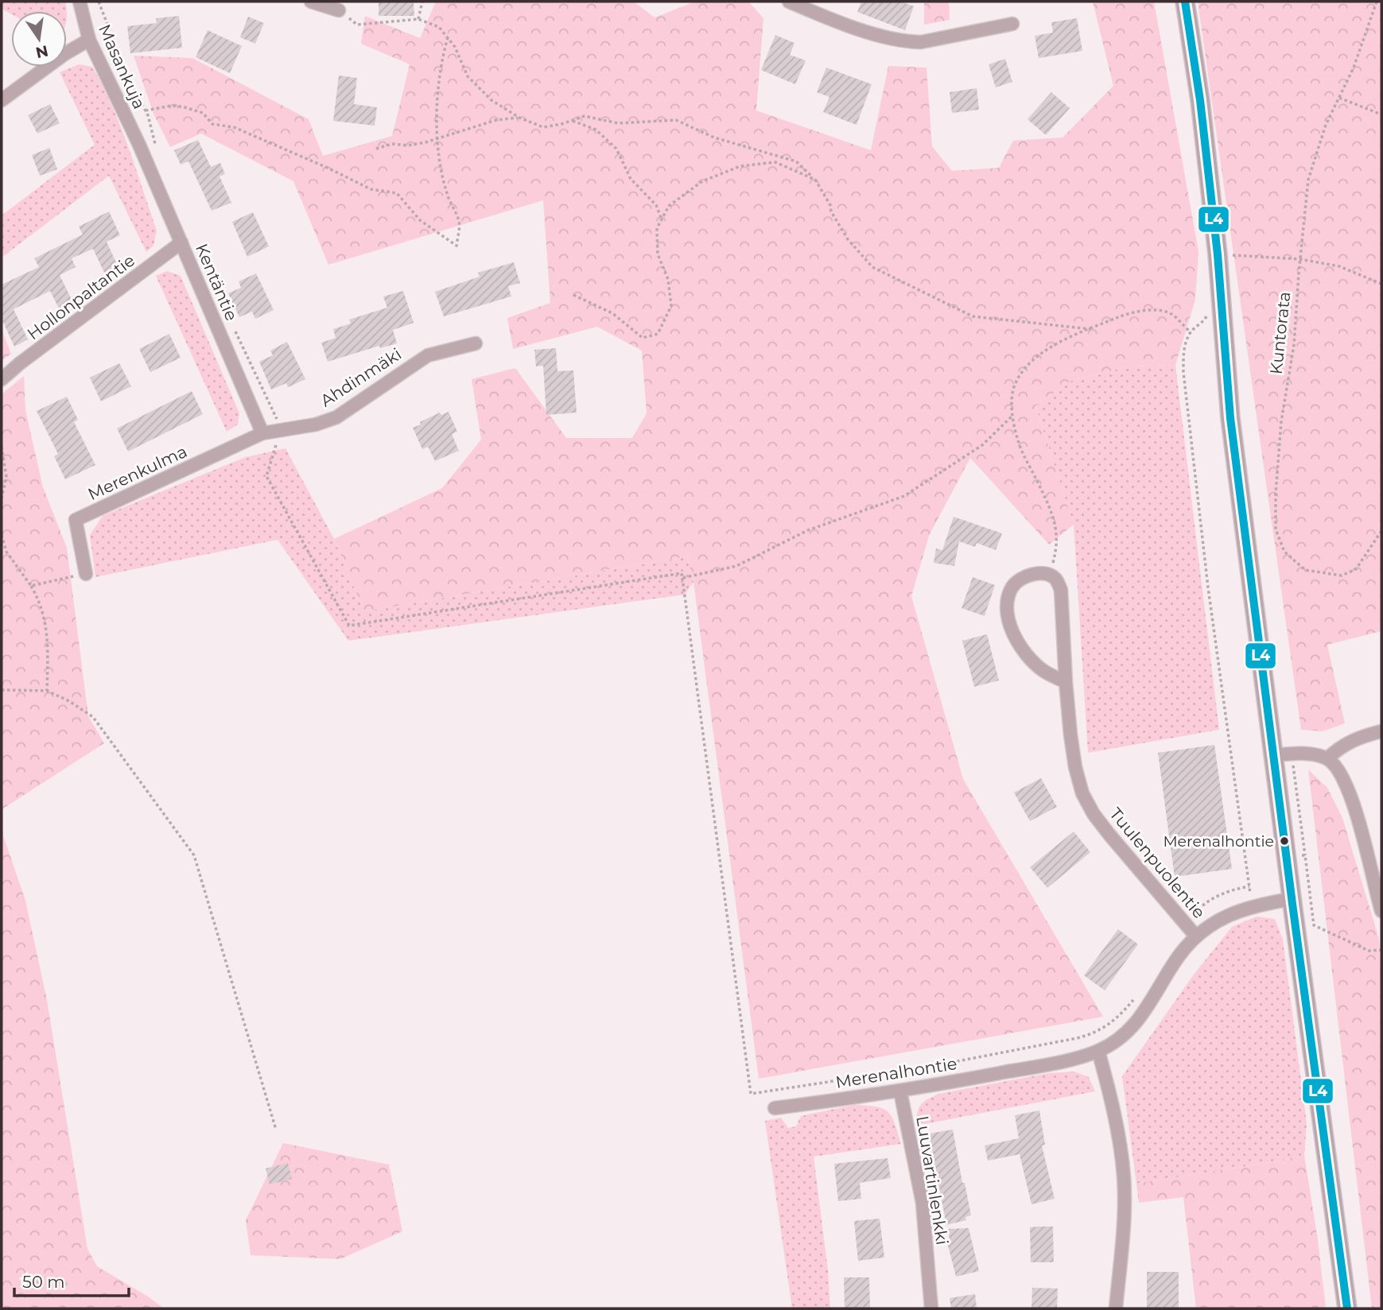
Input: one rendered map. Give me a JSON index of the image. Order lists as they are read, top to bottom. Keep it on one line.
{"streets":{"street":["Masankuja","Kentäntie","Hollonpaltantie","Ahdinmäki","Merenkulma","Tuulenpuolentie","Merenalhontie","Luuvartinlenkki"],"path":["Kuntorata"]},"crossings":[["Masankuja","Kentäntie"],["Kentäntie","Hollonpaltantie"],["Kentäntie","Ahdinmäki"],["Kentäntie","Merenkulma"],["Ahdinmäki","Merenkulma"],["Tuulenpuolentie","Merenalhontie"],["Merenalhontie","Luuvartinlenkki"]],"places":["Merenalhontie"],"lines":["transit line L4"],"scale_bar":"50 m","north":"bottom"}
